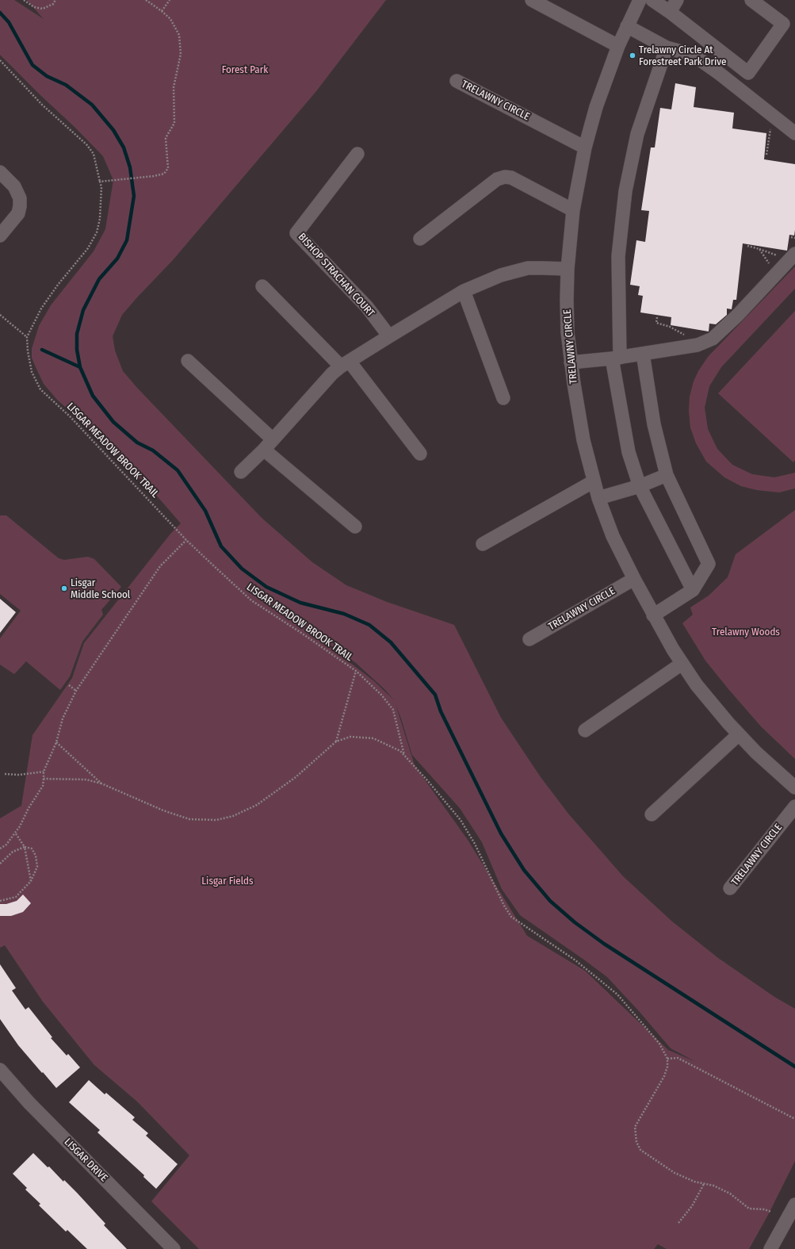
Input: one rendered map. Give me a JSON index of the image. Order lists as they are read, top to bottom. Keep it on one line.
{"streets":{"street":["TRELAWNY CIRCLE","BISHOP STRACHAN COURT","LISGAR DRIVE"],"path":["LISGAR MEADOW BROOK TRAIL"]},"parks":["Forest Park","Trelawny Woods","Lisgar Fields"],"places":["Trelawny Circle At Forestreet Park Drive","Lisgar Middle School"]}
